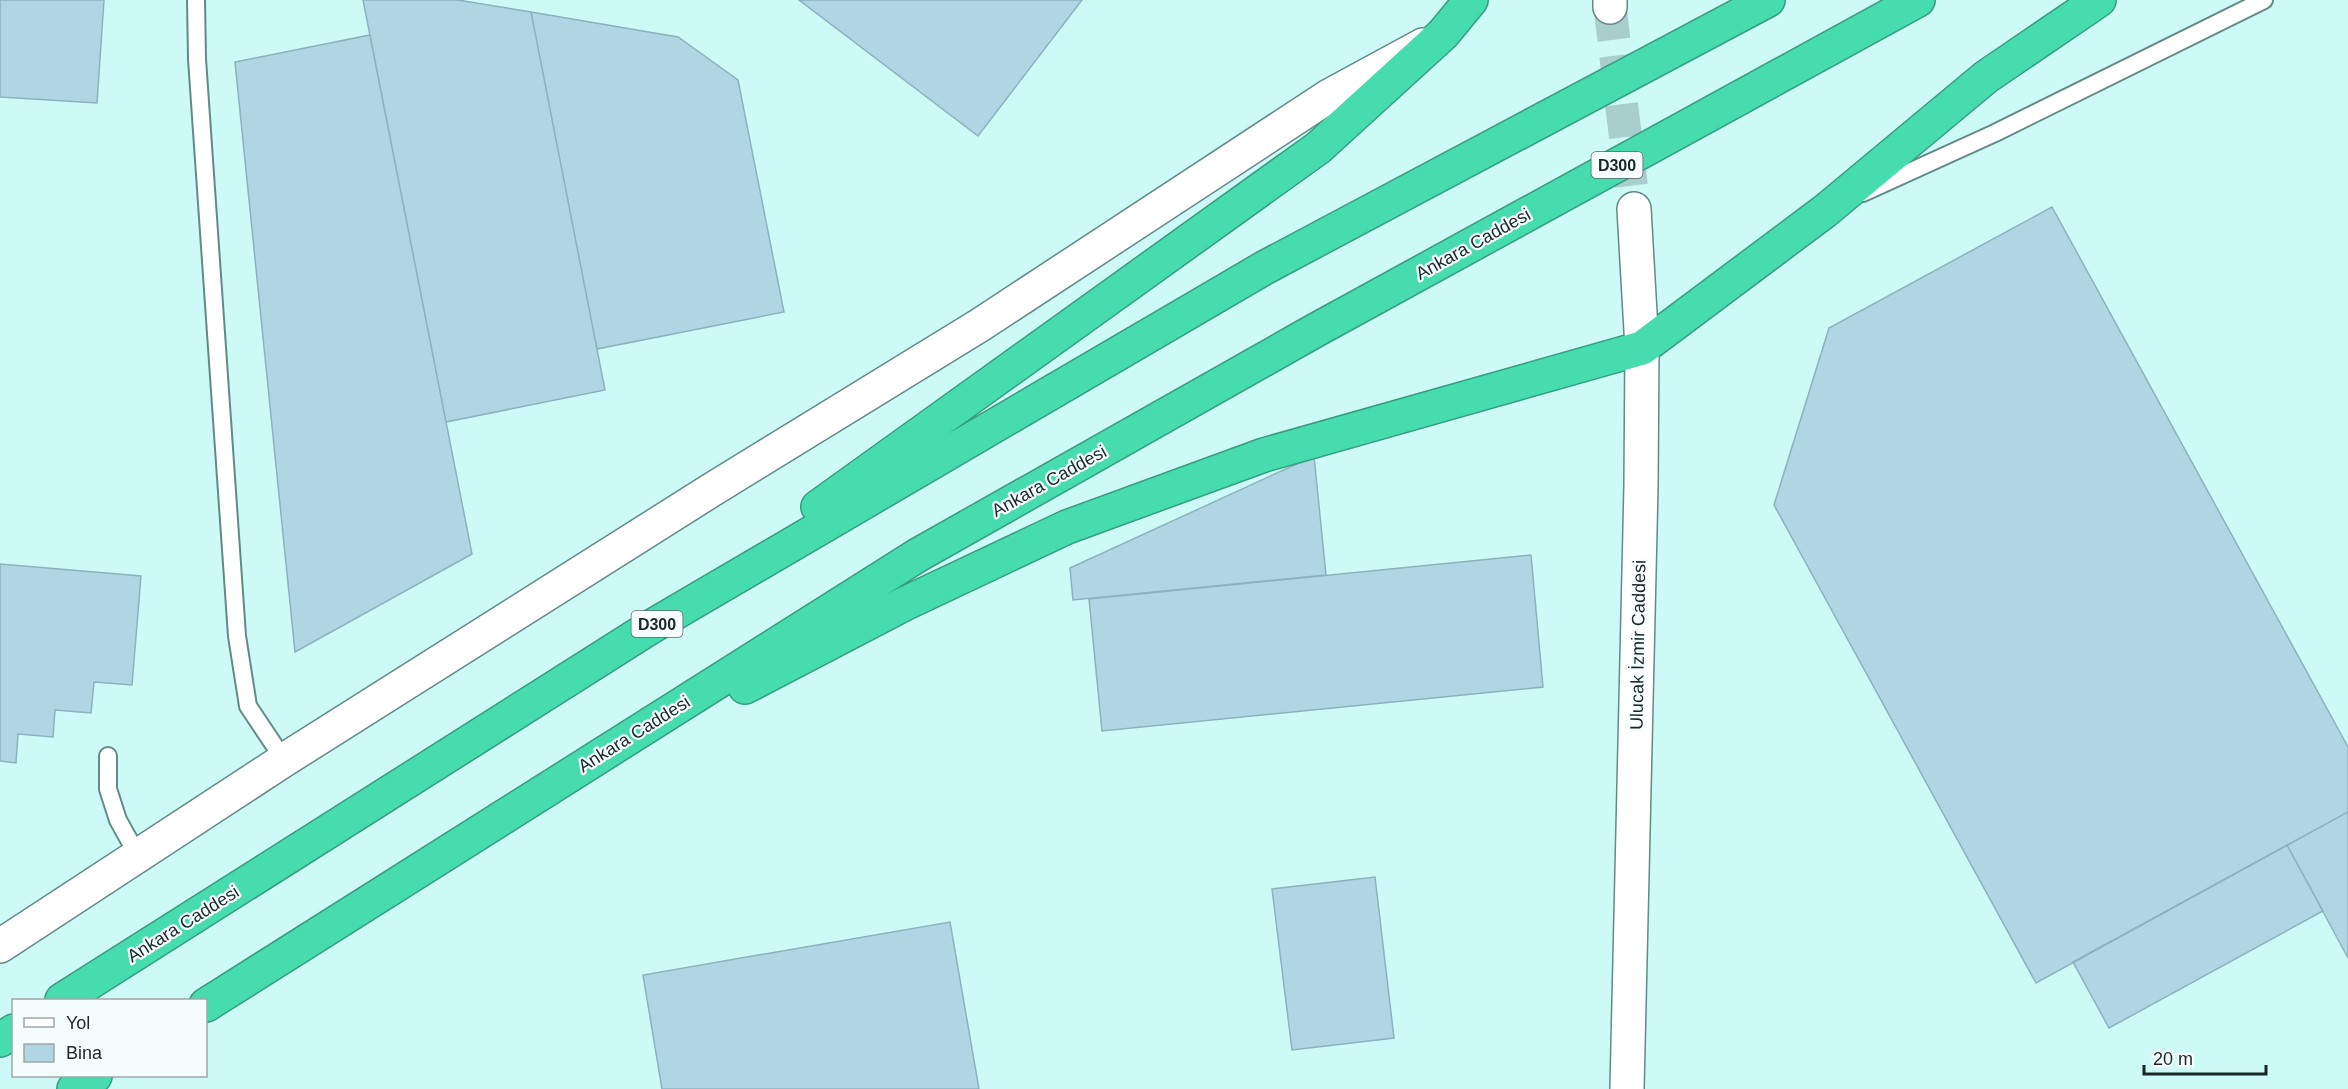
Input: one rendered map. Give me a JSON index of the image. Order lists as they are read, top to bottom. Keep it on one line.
{"streets":{"highway":["D300","Ankara Caddesi"],"street":["Ulucak İzmir Caddesi"]},"legend":["Yol","Bina"],"scale_bar":"20 m"}
